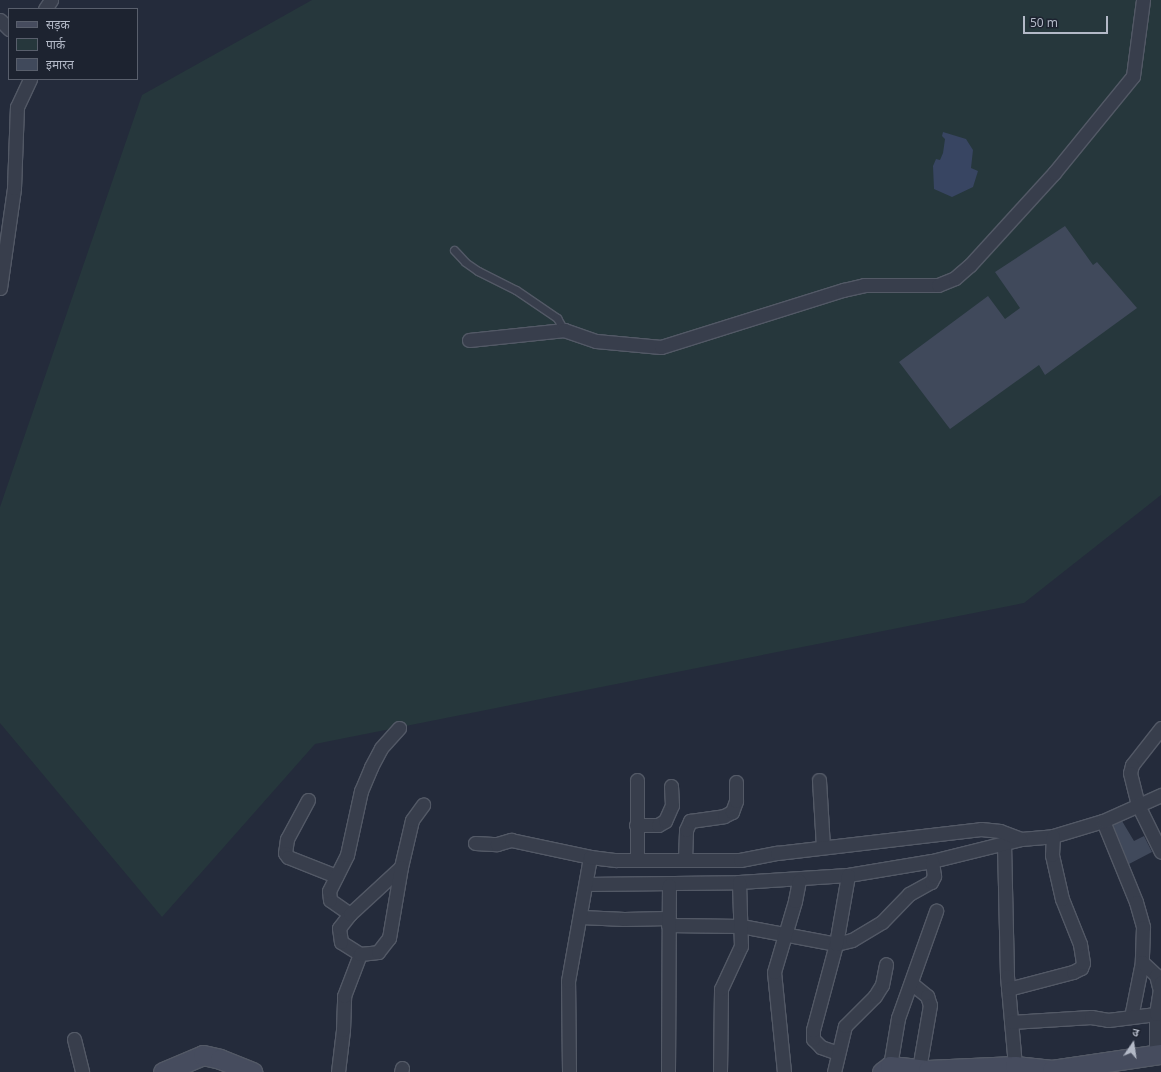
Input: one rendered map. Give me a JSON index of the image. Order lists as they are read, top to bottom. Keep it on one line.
{"legend":["सड़क","पार्क","इमारत"],"scale_bar":"50 m","north":"top"}
